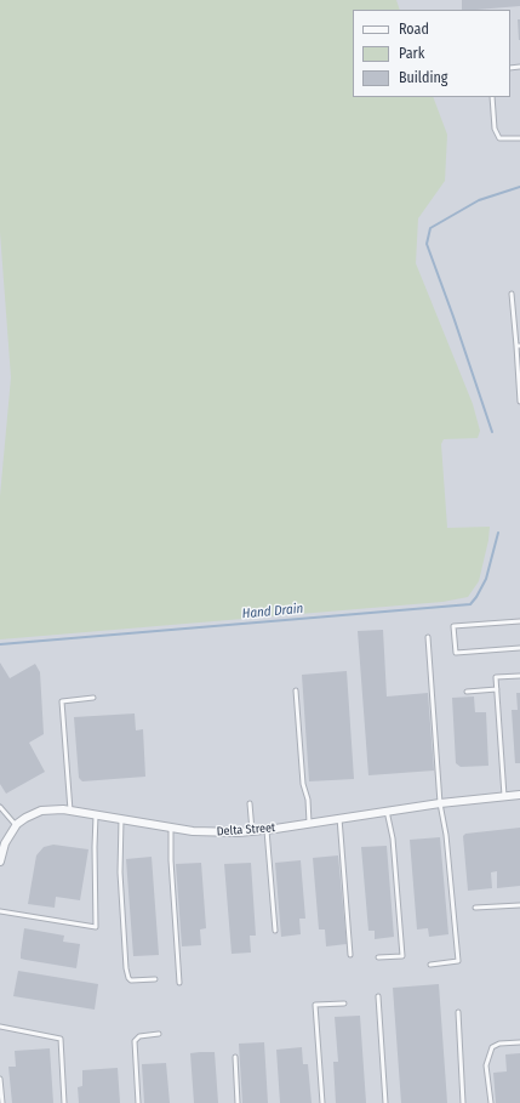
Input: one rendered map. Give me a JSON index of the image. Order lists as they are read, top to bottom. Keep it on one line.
{"streets":{"street":["Delta Street"]},"water":["Hand Drain"],"legend":["Road","Park","Building"]}
